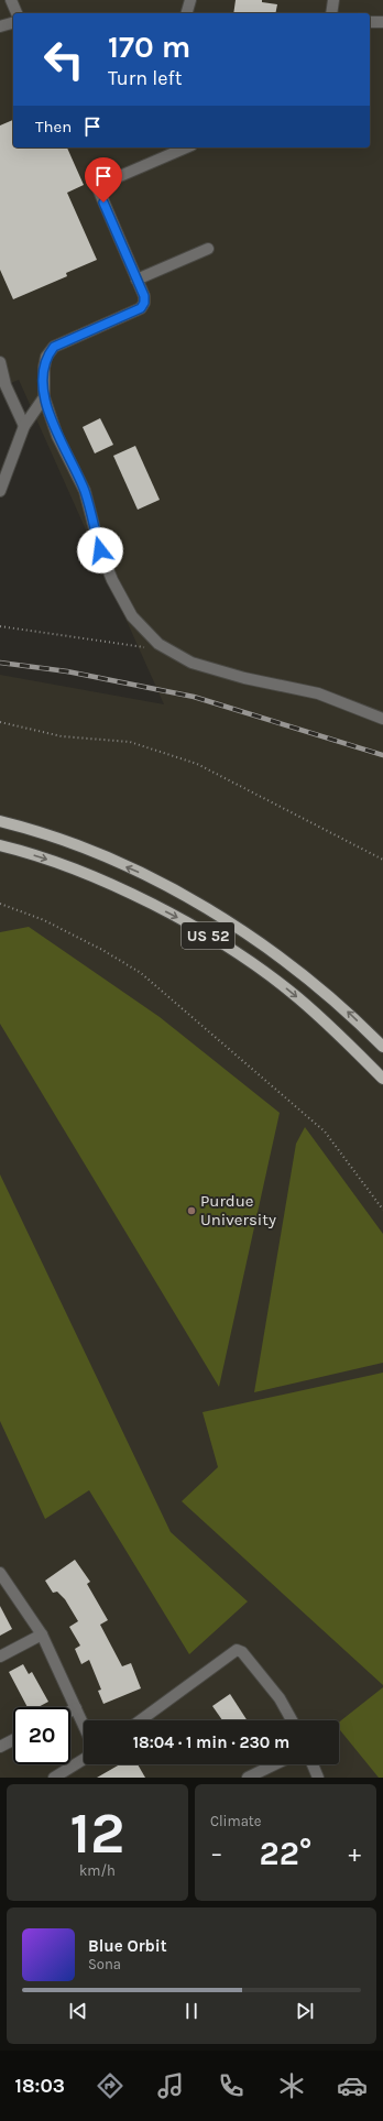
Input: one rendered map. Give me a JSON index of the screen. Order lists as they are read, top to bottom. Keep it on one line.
{"streets":{"main road":["US 52"]},"places":["Purdue University"],"page":{"turn":["170 m","Turn left"],"then":"Then","limit":"20","trip":"18:04 · 1 min · 230 m","tile":[["12","km/h"],"Climate"],"heat":["−","22°","+"],"song":["Blue Orbit","Sona"],"tabs":"18:03"}}
